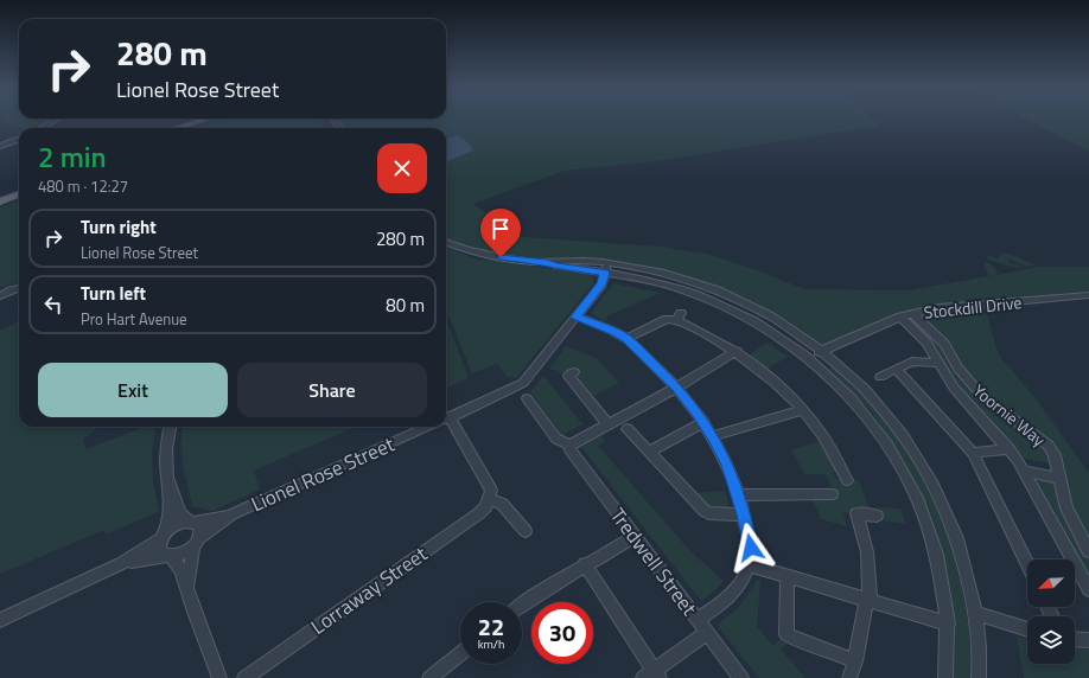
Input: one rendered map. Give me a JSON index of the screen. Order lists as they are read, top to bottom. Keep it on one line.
{"streets":{"street":["Stockdill Drive","Yoornie Way","Lionel Rose Street","Tredwell Street","Lorraway Street"]},"crossings":[["Stockdill Drive","Yoornie Way"]],"north":"bottom left","page":{"turn":["280 m","Lionel Rose Street"],"heading":["2 min","480 m · 12:27"],"list":[{"name":"Turn right","note":"Lionel Rose Street","value":"280 m"},{"name":"Turn left","note":"Pro Hart Avenue","value":"80 m"}],"buttons":["Exit","Share"],"speed":"22 km/h","limit":"30"}}
